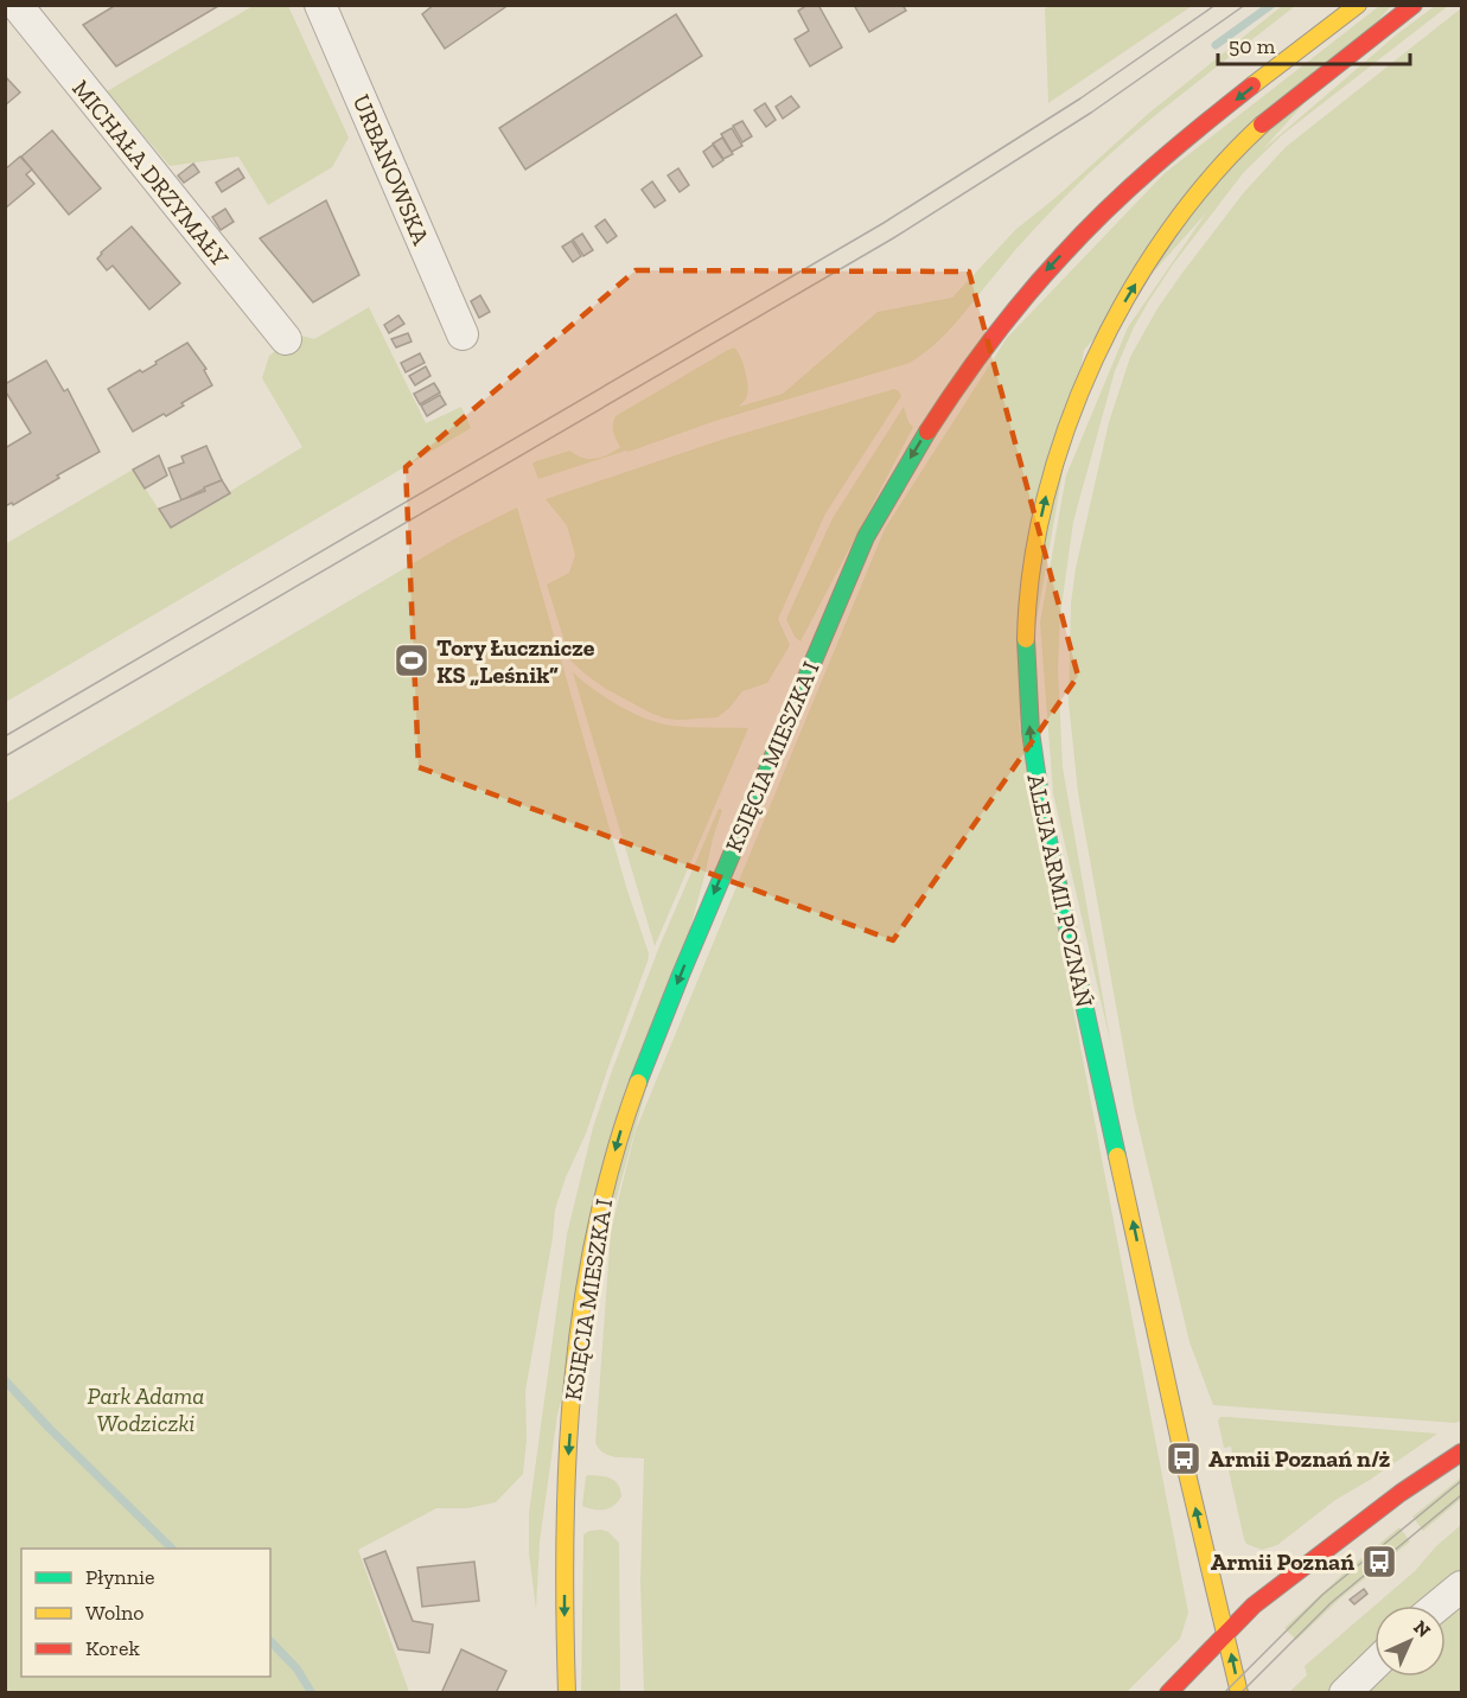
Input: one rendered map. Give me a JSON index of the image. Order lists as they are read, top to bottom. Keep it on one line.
{"streets":{"street":["URBANOWSKA","MICHAŁA DRZYMAŁY","KSIĘCIA MIESZKA I","ALEJA ARMII POZNAŃ"]},"one_way":["KSIĘCIA MIESZKA I","ALEJA ARMII POZNAŃ"],"parks":["Park Adama Wodziczki"],"places":{"sports":["Tory Łucznicze KS „Leśnik”"],"bus stop":["Armii Poznań n/ż","Armii Poznań"]},"legend":["Płynnie","Wolno","Korek"],"scale_bar":"50 m","north":"top right"}
